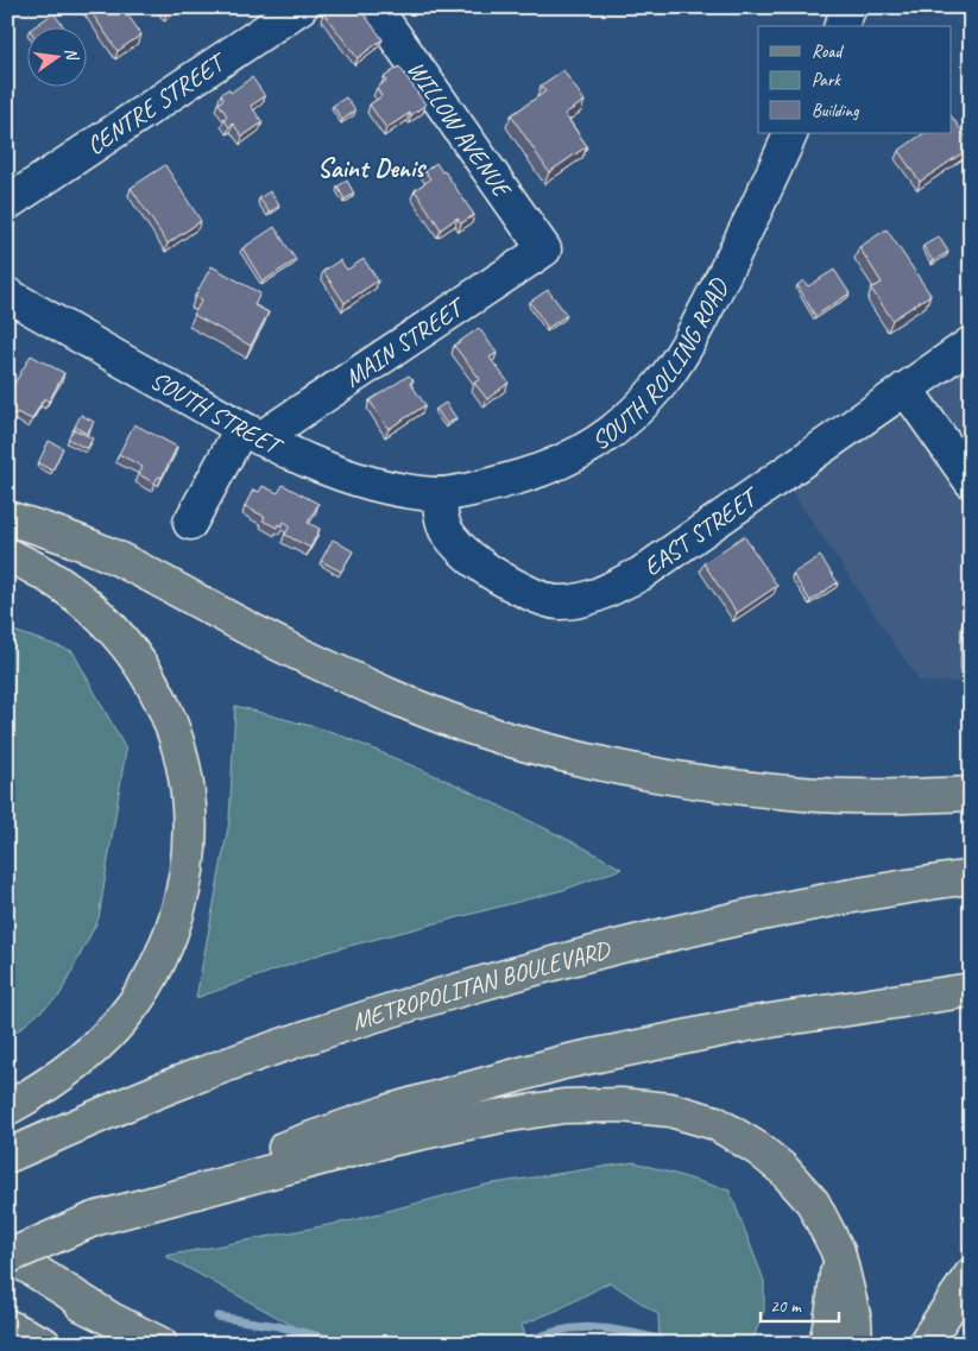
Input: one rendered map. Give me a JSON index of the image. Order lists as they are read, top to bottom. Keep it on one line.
{"streets":{"main road":["METROPOLITAN BOULEVARD"],"street":["CENTRE STREET","WILLOW AVENUE","MAIN STREET","SOUTH ROLLING ROAD","SOUTH STREET","EAST STREET"]},"crossings":[["WILLOW AVENUE","MAIN STREET"],["MAIN STREET","SOUTH STREET"],["SOUTH ROLLING ROAD","SOUTH STREET"],["SOUTH ROLLING ROAD","EAST STREET"],["SOUTH STREET","EAST STREET"]],"districts":["Saint Denis"],"legend":["Road","Park","Building"],"scale_bar":"20 m","north":"right"}
